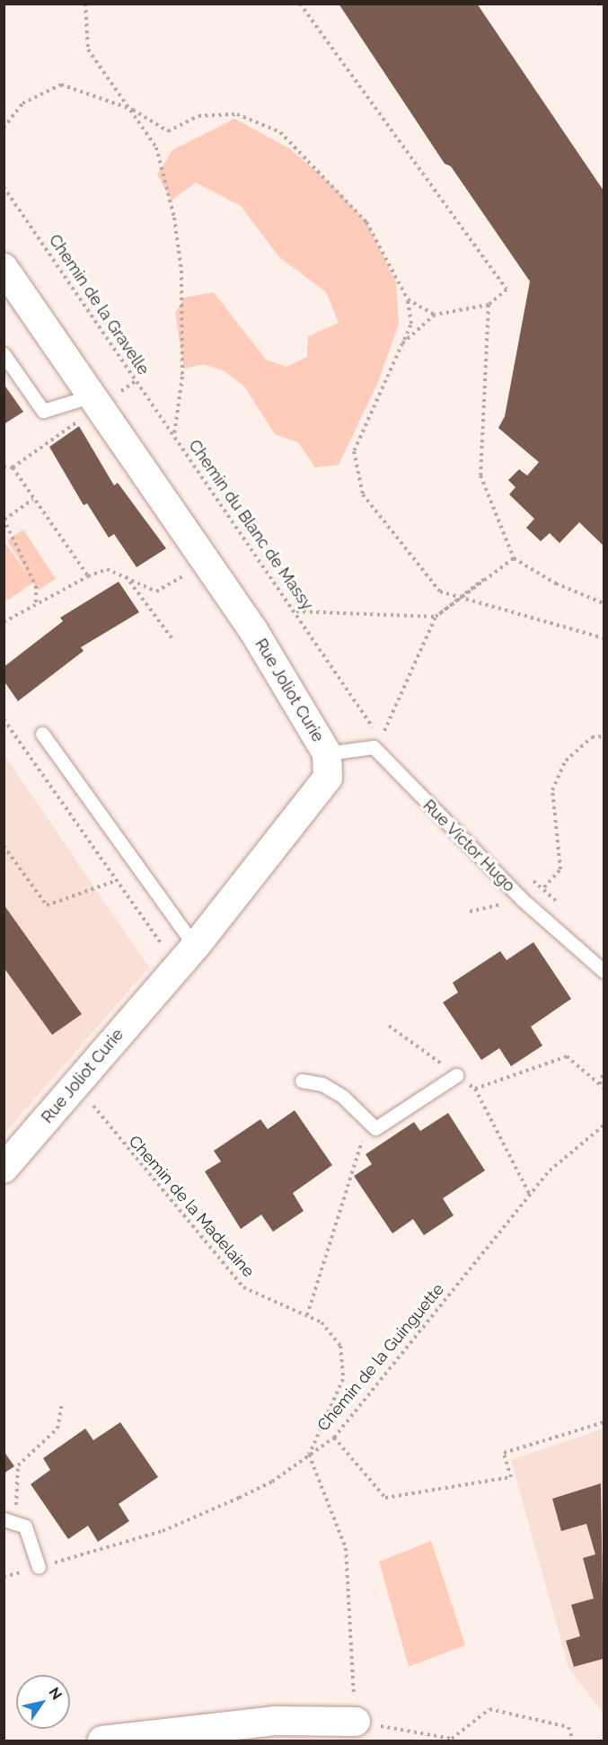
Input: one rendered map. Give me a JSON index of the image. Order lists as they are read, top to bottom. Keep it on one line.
{"streets":{"street":["Rue Joliot Curie"],"lane":["Rue Victor Hugo"],"path":["Chemin de la Gravelle","Chemin du Blanc de Massy","Chemin de la Madelaine","Chemin de la Guinguette"]},"crossings":[["Chemin de la Gravelle","Chemin du Blanc de Massy"],["Chemin du Blanc de Massy","Rue Victor Hugo"],["Rue Joliot Curie","Chemin de la Madelaine"],["Chemin de la Madelaine","Chemin de la Guinguette"]],"north":"top right"}
